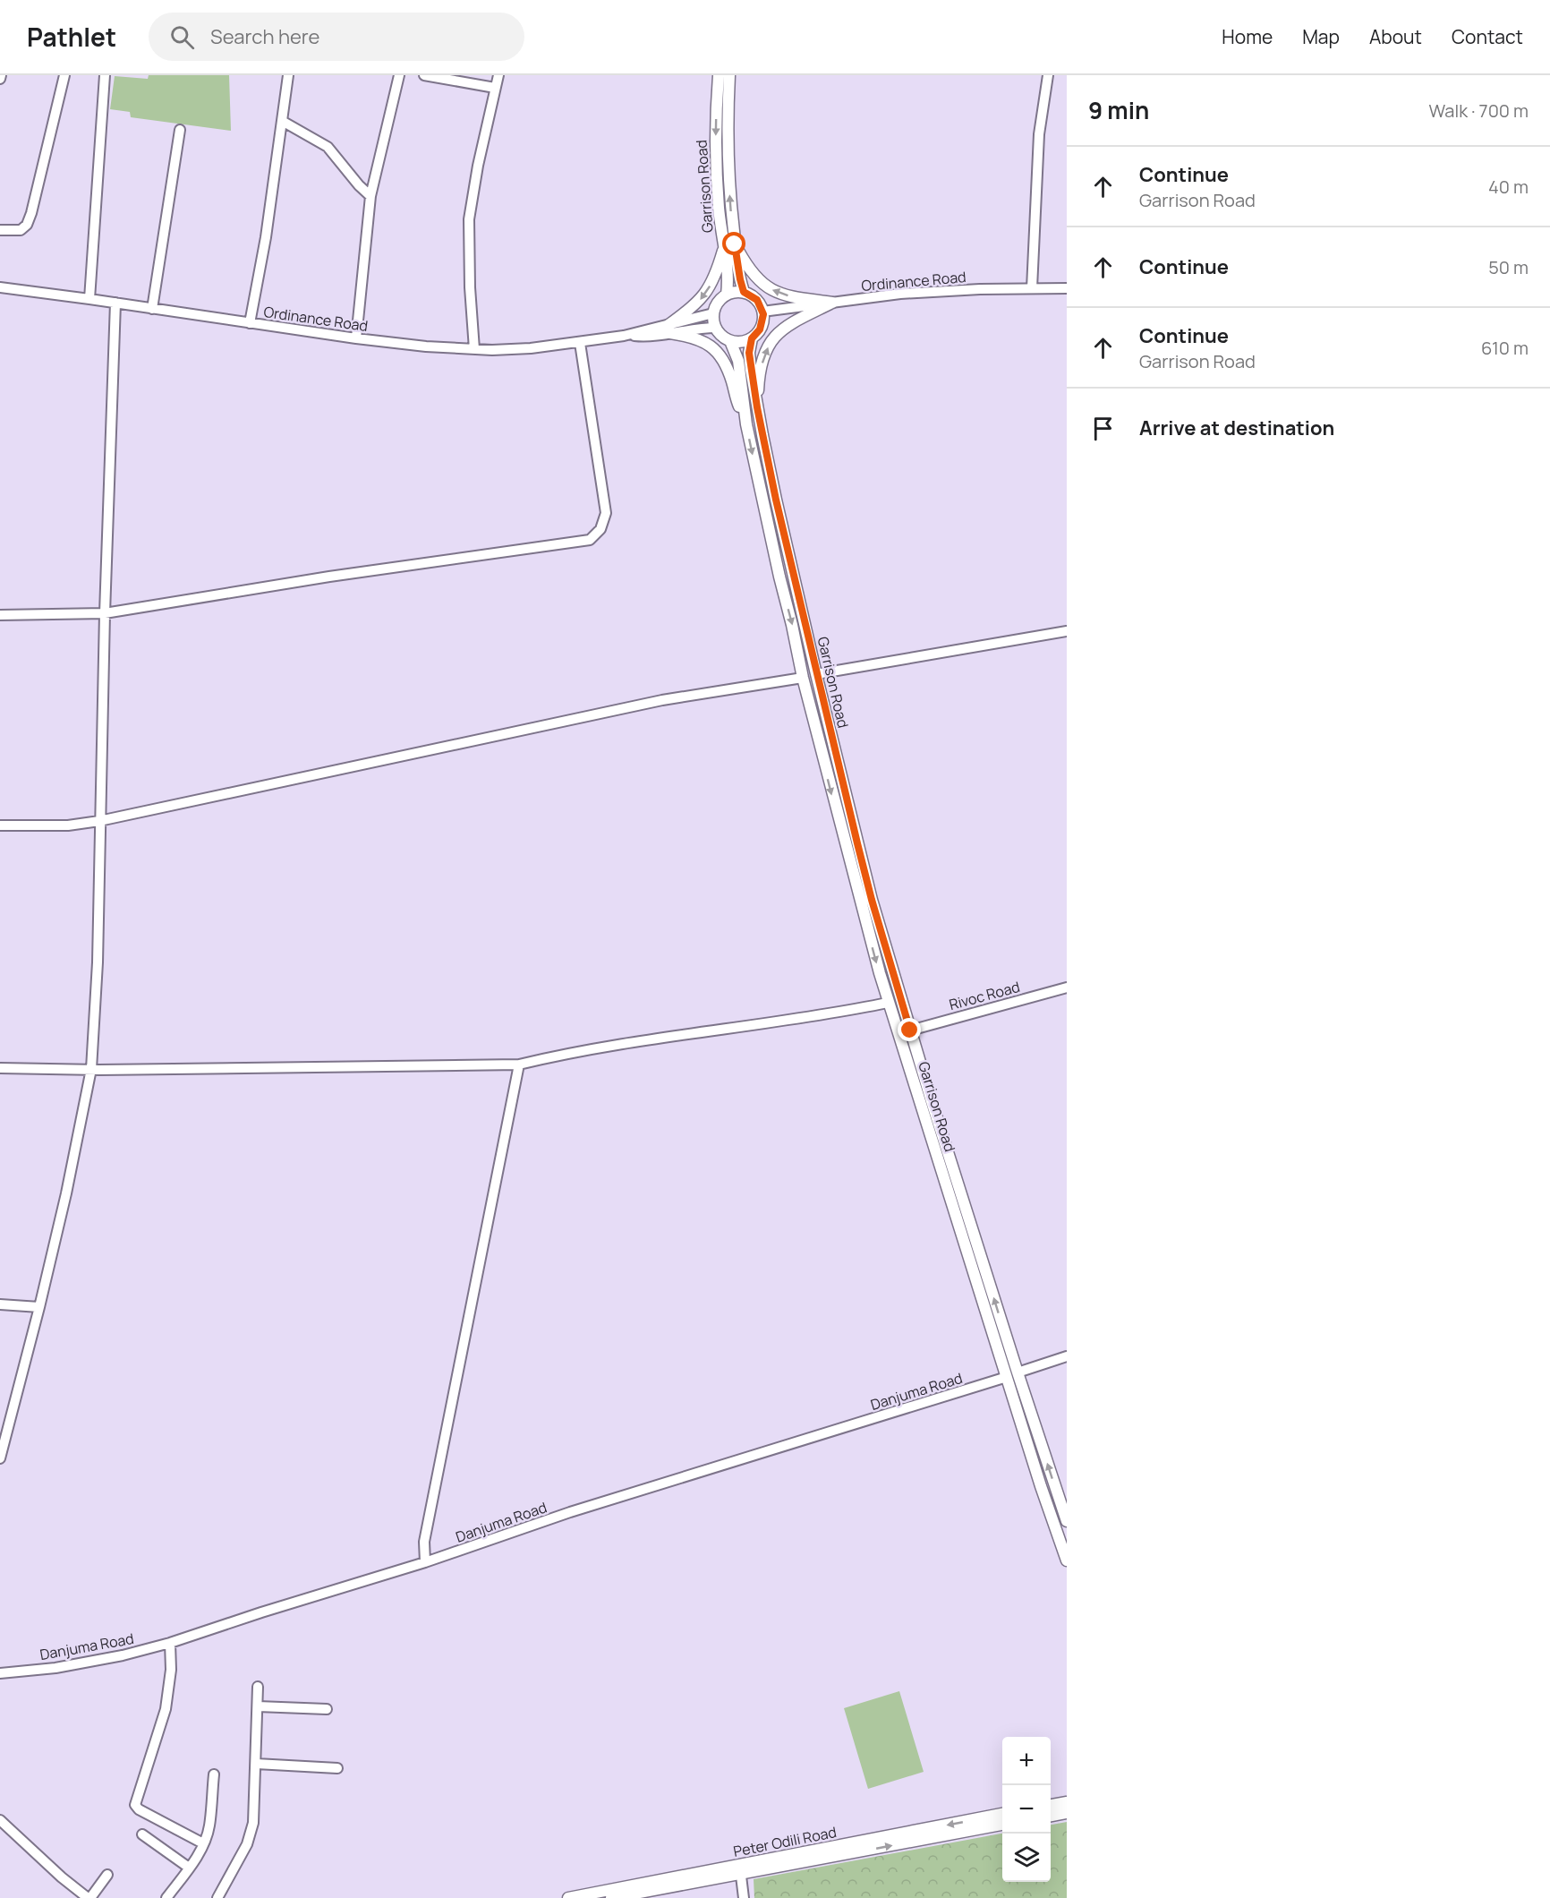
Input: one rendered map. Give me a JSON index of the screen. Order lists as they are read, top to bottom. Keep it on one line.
{"streets":{"main road":["Garrison Road","Peter Odili Road"],"street":["Ordinance Road","Rivoc Road","Danjuma Road"]},"crossings":[["Garrison Road","Ordinance Road"],["Garrison Road","Rivoc Road"],["Garrison Road","Danjuma Road"]],"page":{"header":"Pathlet","search":"Search here","nav":["Home","Map","About","Contact"],"heading":["9 min","Walk · 700 m"],"list":[["Continue","Garrison Road","40 m"],["Continue","50 m"],["Continue","Garrison Road","610 m"],"Arrive at destination"],"map_buttons":["+","−"]}}
